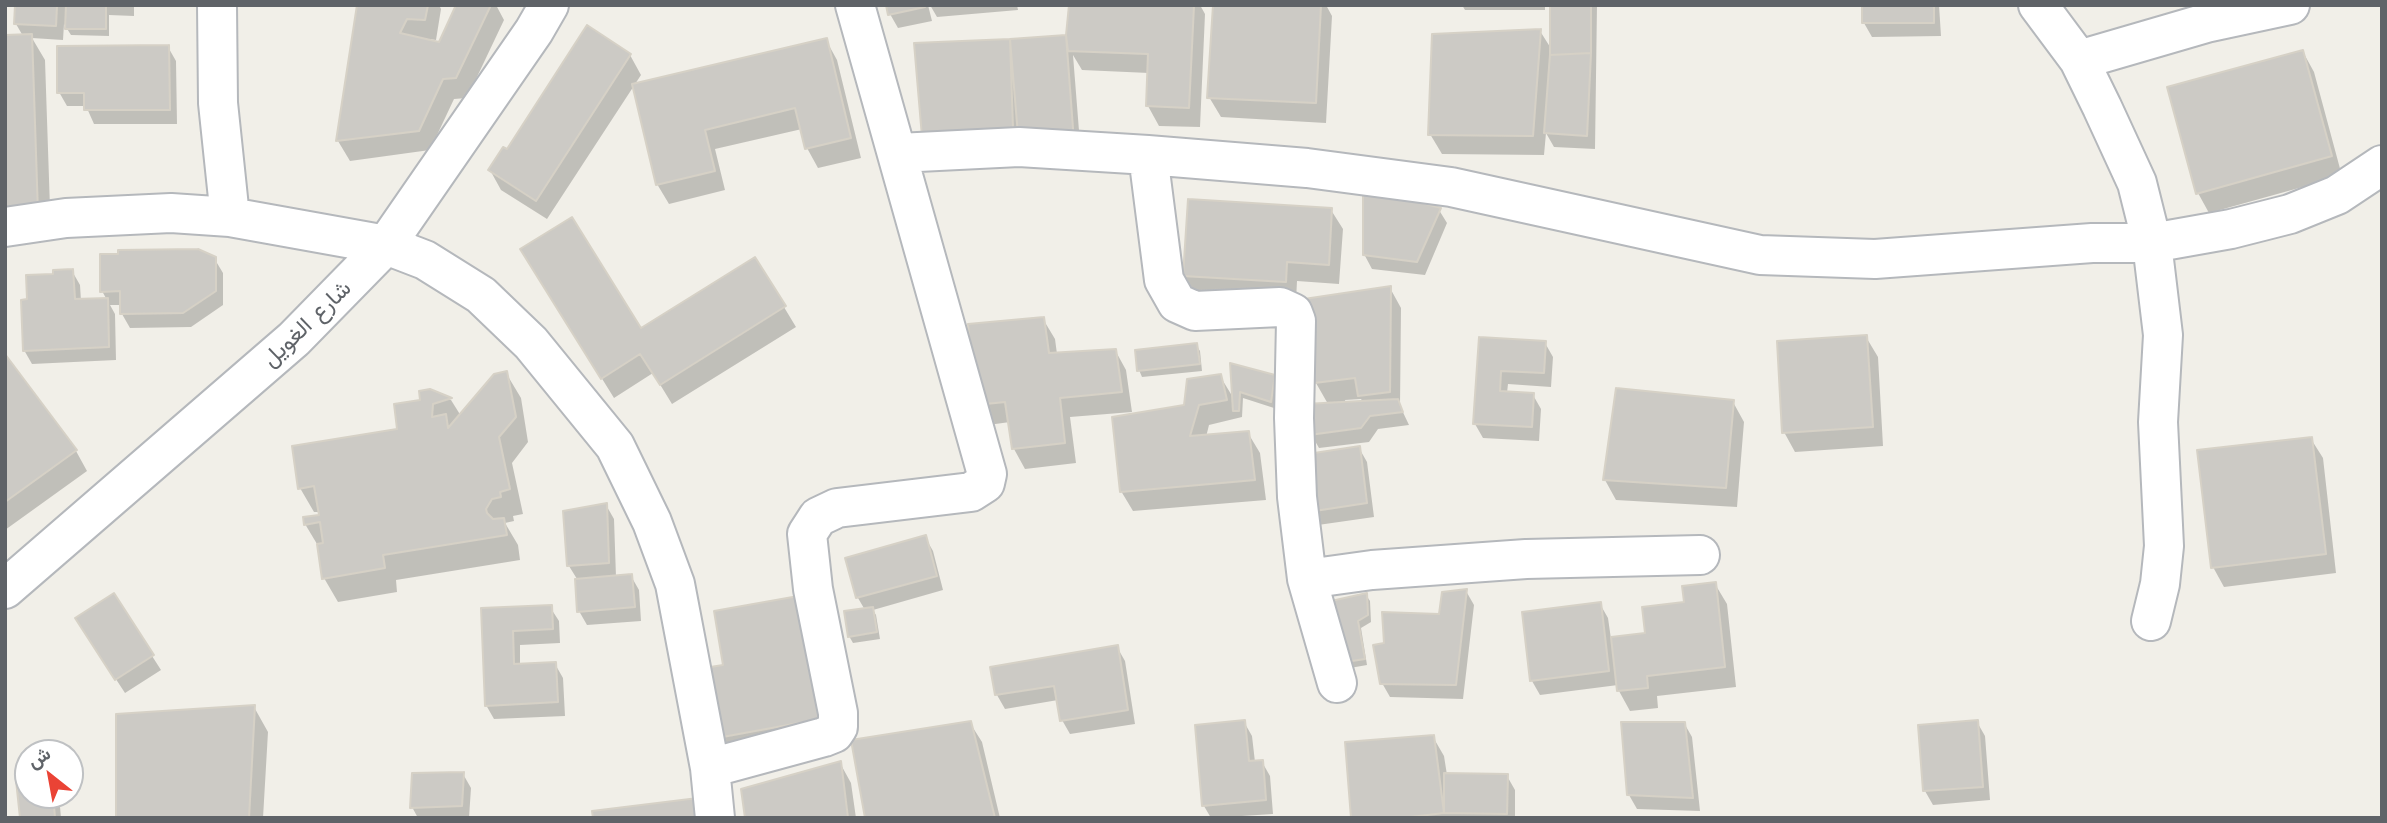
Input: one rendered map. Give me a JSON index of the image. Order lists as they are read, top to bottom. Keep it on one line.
{"streets":{"street":["شارع الغويل"]},"north":"top left"}
